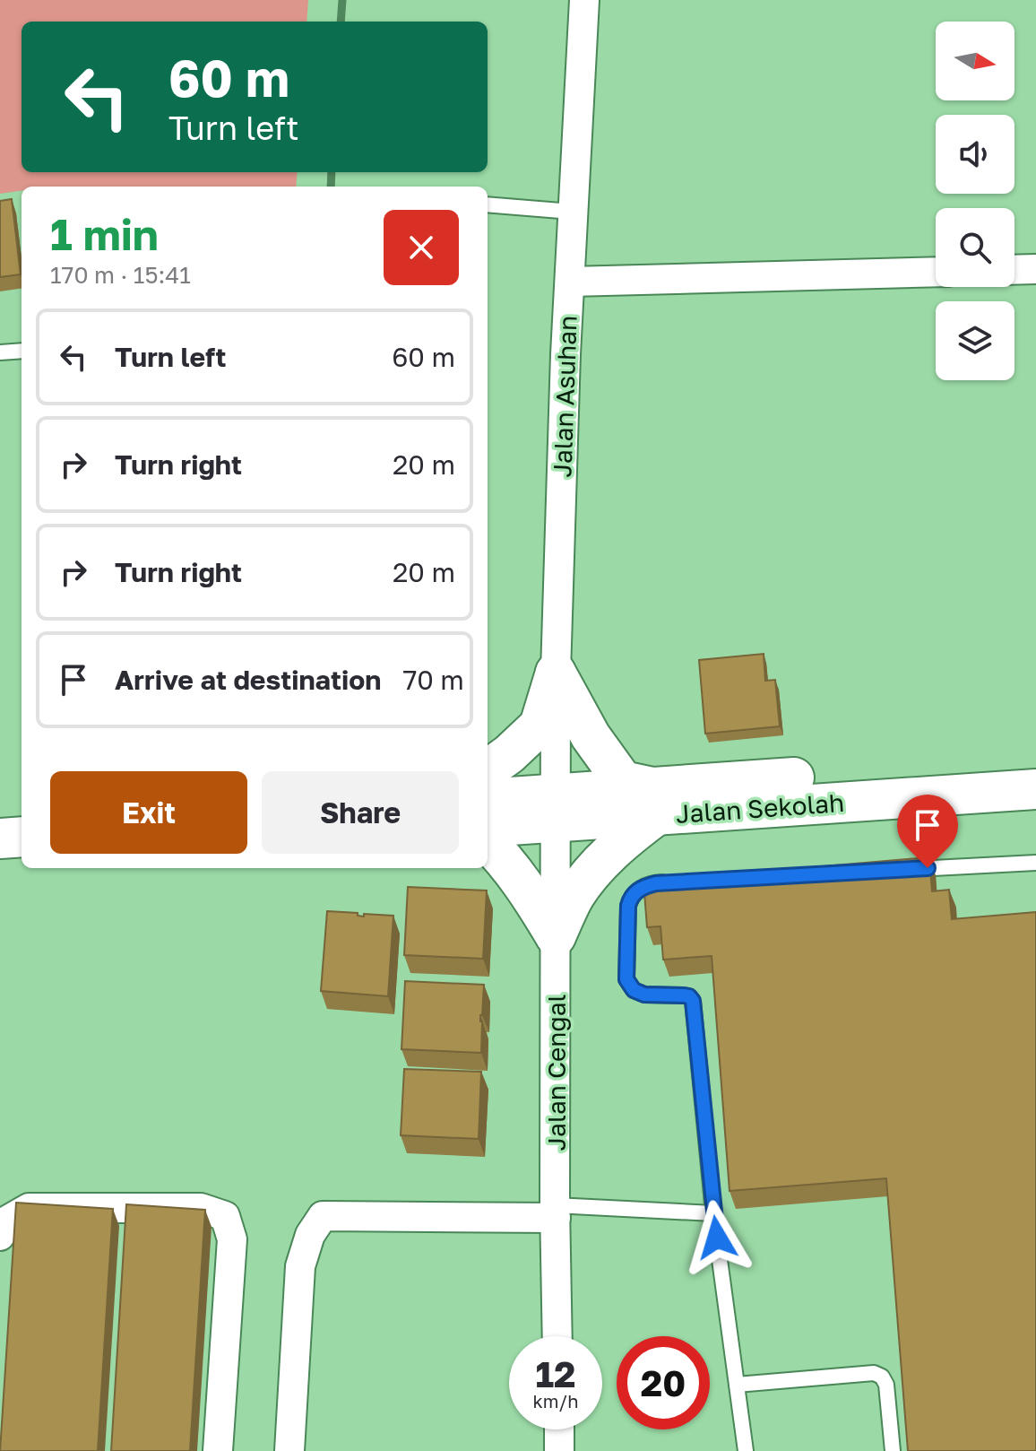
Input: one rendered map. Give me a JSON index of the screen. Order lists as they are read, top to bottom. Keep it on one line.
{"streets":{"street":["Jalan Asuhan","Jalan Sekolah","Jalan Cengal"]},"crossings":[["Jalan Asuhan","Jalan Sekolah"],["Jalan Asuhan","Jalan Cengal"],["Jalan Sekolah","Jalan Cengal"]],"north":"right","page":{"turn":["60 m","Turn left"],"heading":["1 min","170 m · 15:41"],"list":[{"name":"Turn left","value":"60 m"},{"name":"Turn right","value":"20 m"},{"name":"Turn right","value":"20 m"},{"name":"Arrive at destination","value":"70 m"}],"buttons":["Exit","Share"],"speed":"12 km/h","limit":"20"}}
